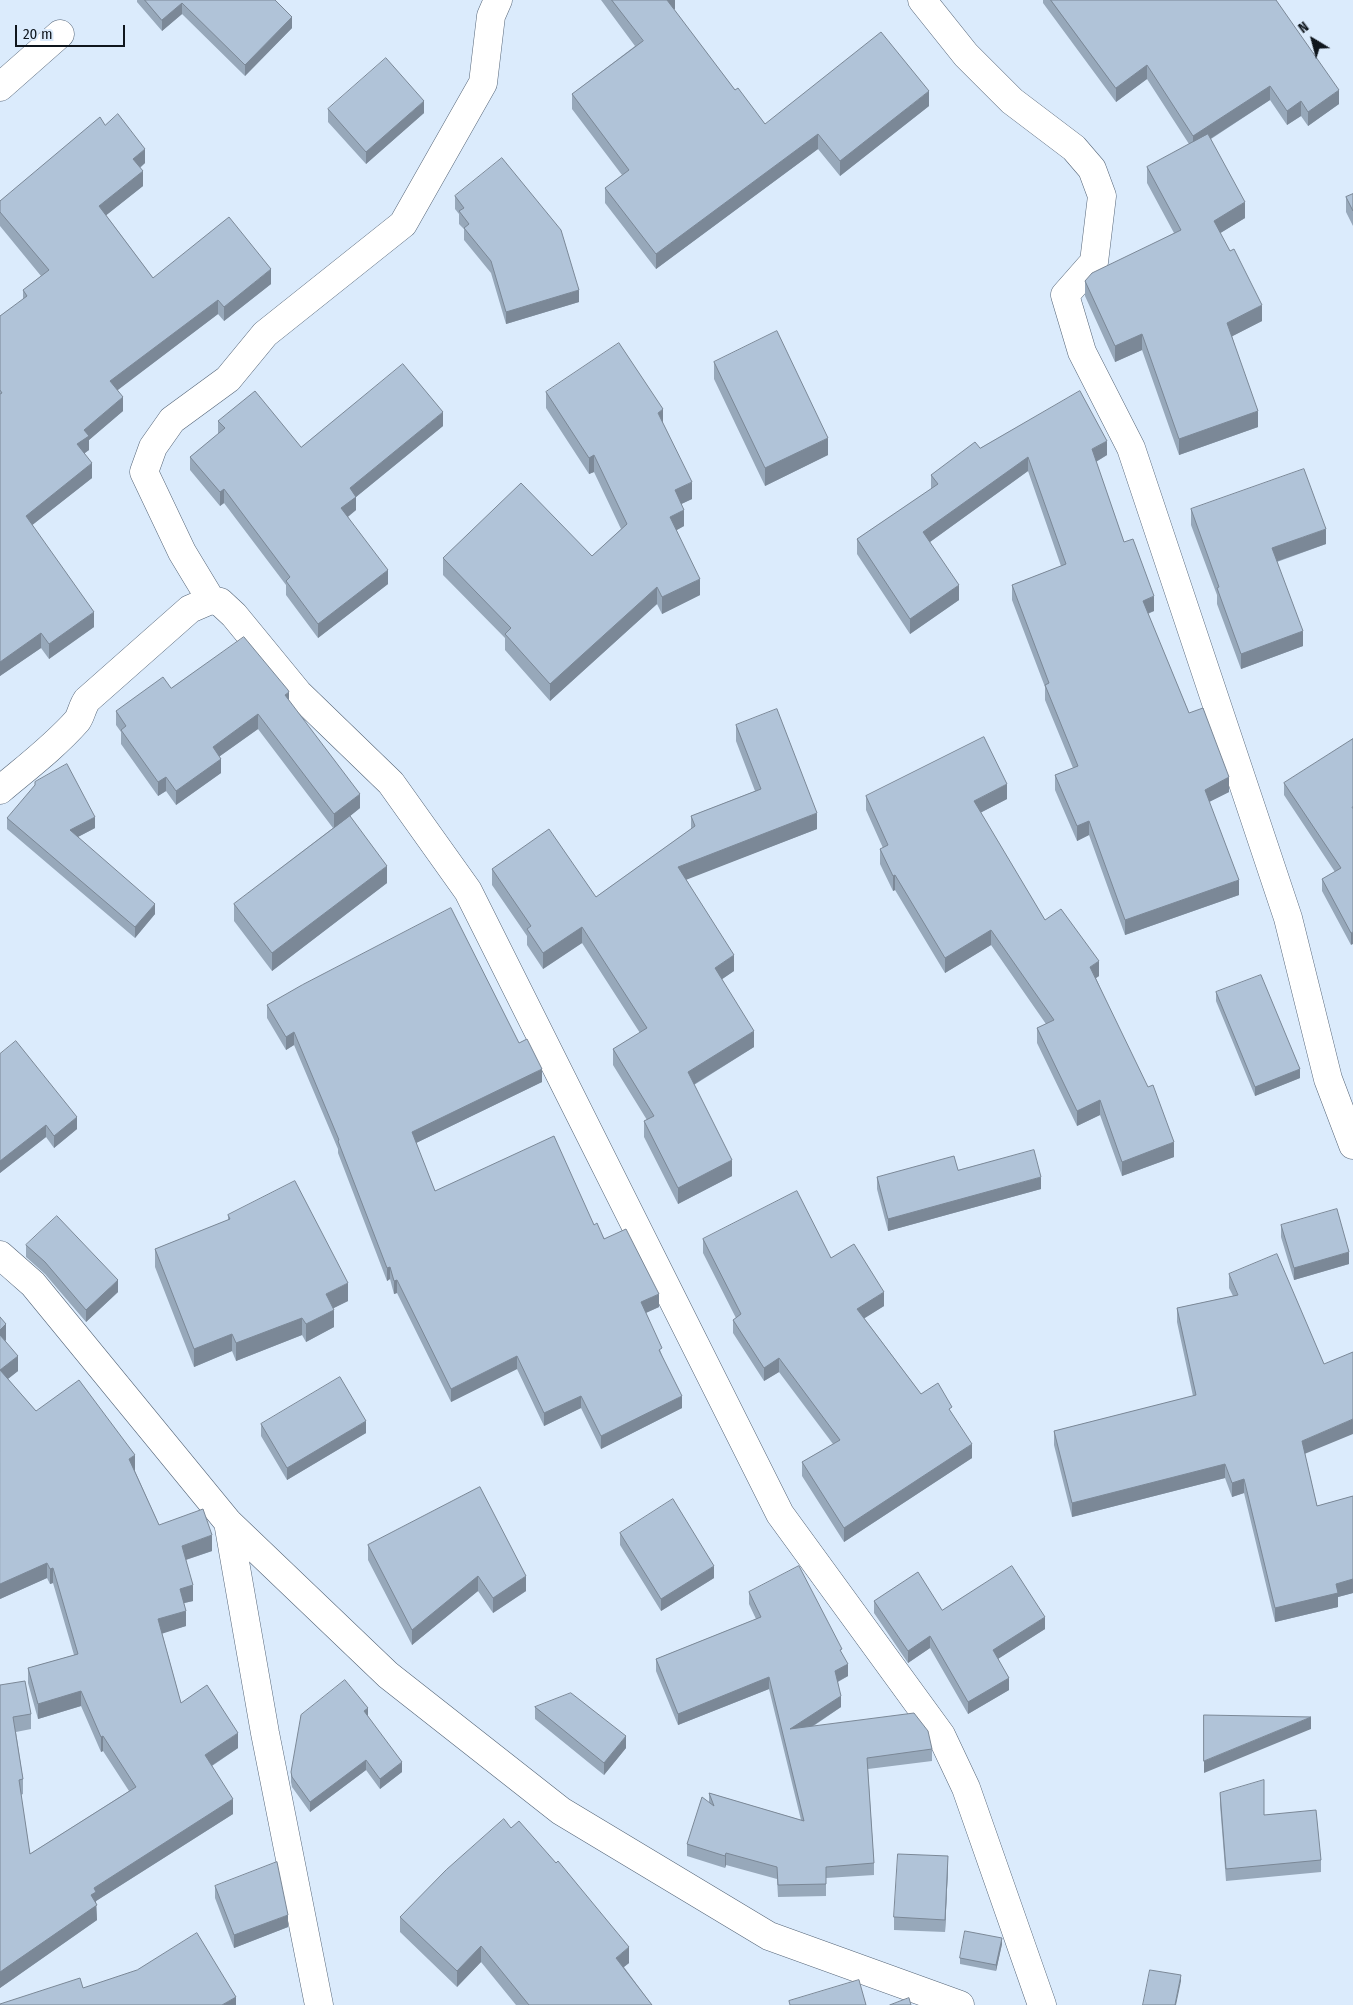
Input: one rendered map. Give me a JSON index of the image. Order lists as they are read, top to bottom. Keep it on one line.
{"scale_bar":"20 m","north":"top left"}
